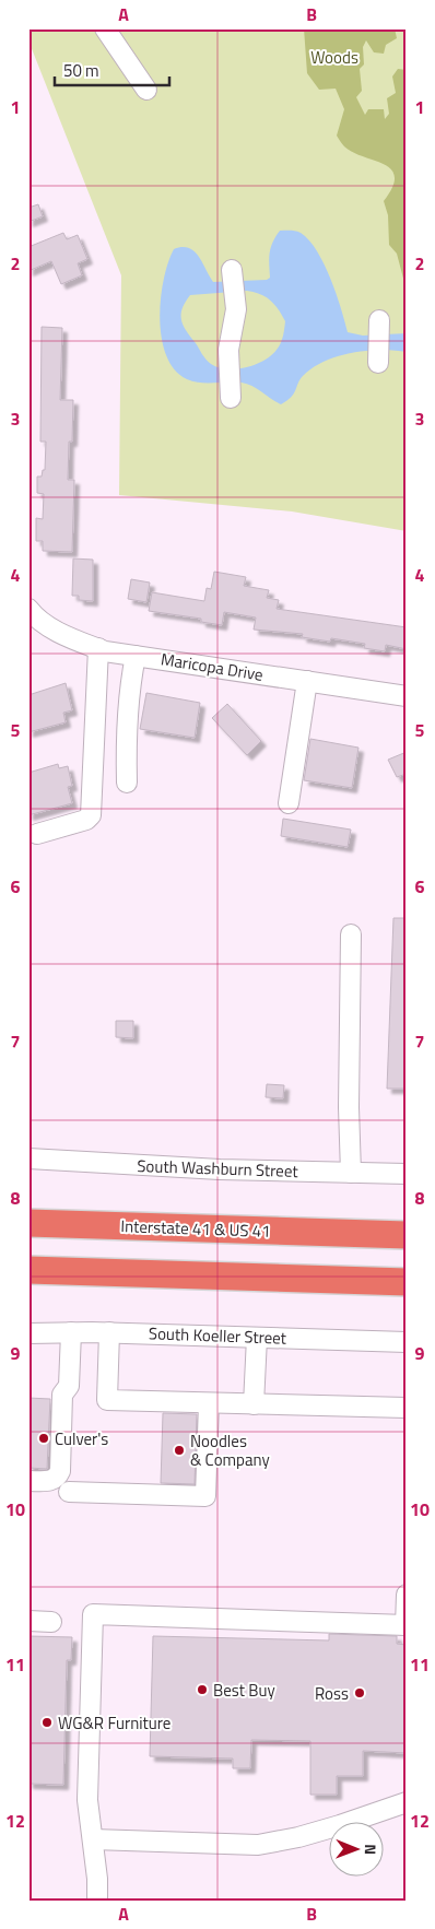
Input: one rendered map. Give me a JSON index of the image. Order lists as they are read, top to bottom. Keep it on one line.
{"streets":{"highway":["Interstate 41 & US 41"],"street":["Maricopa Drive","South Washburn Street","South Koeller Street"]},"parks":["Woods"],"places":["Culver's","Noodles & Company","Best Buy","Ross","WG&R Furniture"],"scale_bar":"50 m","north":"right","grid":{"columns":["A","B"],"rows":["1","2","3","4","5","6","7","8","9","10","11","12"]}}
